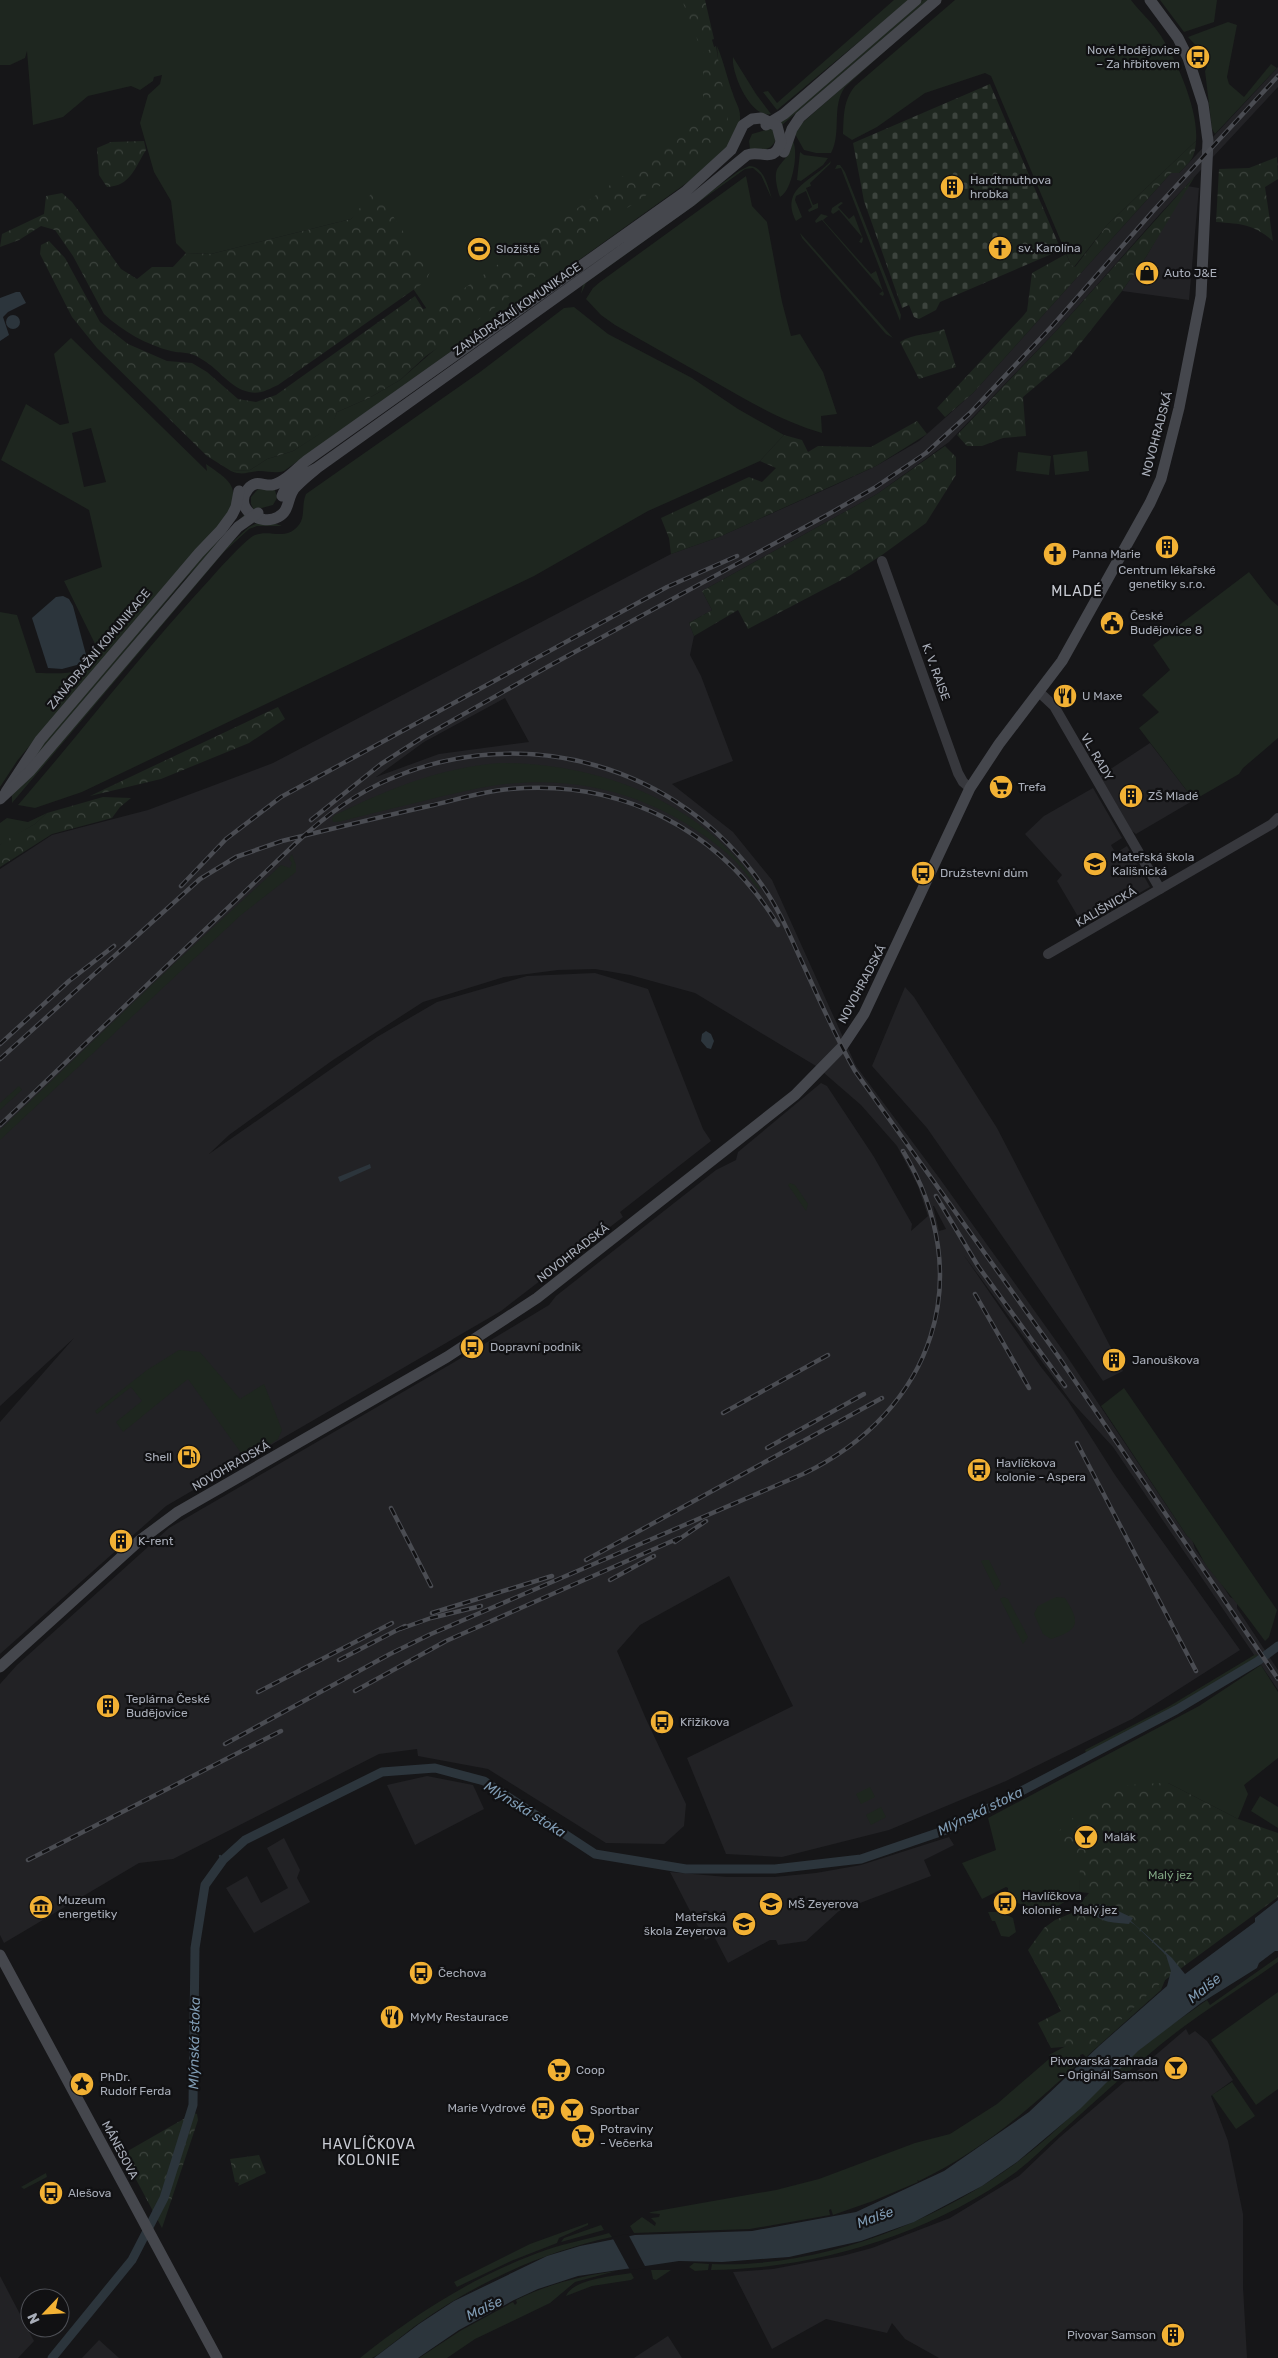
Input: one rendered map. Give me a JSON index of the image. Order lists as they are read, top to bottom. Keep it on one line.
{"streets":{"main road":["ZANÁDRAŽNÍ KOMUNIKACE","NOVOHRADSKÁ","MÁNESOVA"],"street":["K. V. RAISE","VL. RADY","KALIŠNICKÁ"]},"crossings":[["NOVOHRADSKÁ","K. V. RAISE"],["NOVOHRADSKÁ","VL. RADY"],["VL. RADY","KALIŠNICKÁ"]],"districts":["MLADÉ","HAVLÍČKOVA KOLONIE"],"water":["Mlýnská stoka","Malše"],"parks":["Malý jez"],"places":{"bus stop":["Nové Hodějovice – Za hřbitovem","Družstevní dům","Dopravní podnik","Havlíčkova kolonie - Aspera","Křižíkova","Havlíčkova kolonie - Malý jez","Čechova","Marie Vydrové","Alešova"],"building":["Hardtmuthova hrobka","Centrum lékařské genetiky s.r.o.","ZŠ Mladé","Janouškova","K-rent","Teplárna České Budějovice","Pivovar Samson"],"church":["sv. Karolína","Panna Marie"],"sports":["Složiště"],"shop":["Auto J&E"],"public building":["České Budějovice 8"],"restaurant":["U Maxe","MyMy Restaurace"],"supermarket":["Trefa","Coop","Potraviny - Večerka"],"school or university":["Mateřská škola Kališnická","MŠ Zeyerova","Mateřská škola Zeyerova"],"fuel station":["Shell"],"bar":["Malák","Pivovarská zahrada - Originál Samson","Sportbar"],"museum":["Muzeum energetiky"],"place":["PhDr. Rudolf Ferda"]},"north":"bottom left"}
